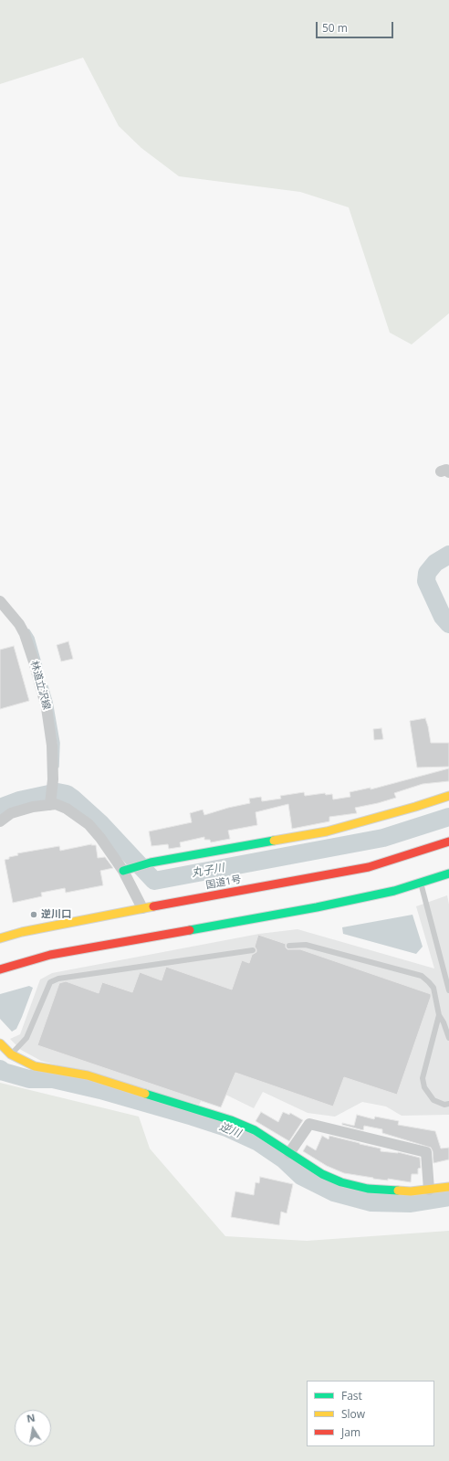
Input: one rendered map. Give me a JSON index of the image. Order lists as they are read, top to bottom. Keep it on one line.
{"streets":{"main road":["国道1号"],"street":["林道立沢線"]},"water":["丸子川","逆川"],"places":["逆川口"],"legend":["Fast","Slow","Jam"],"scale_bar":"50 m","north":"top"}
